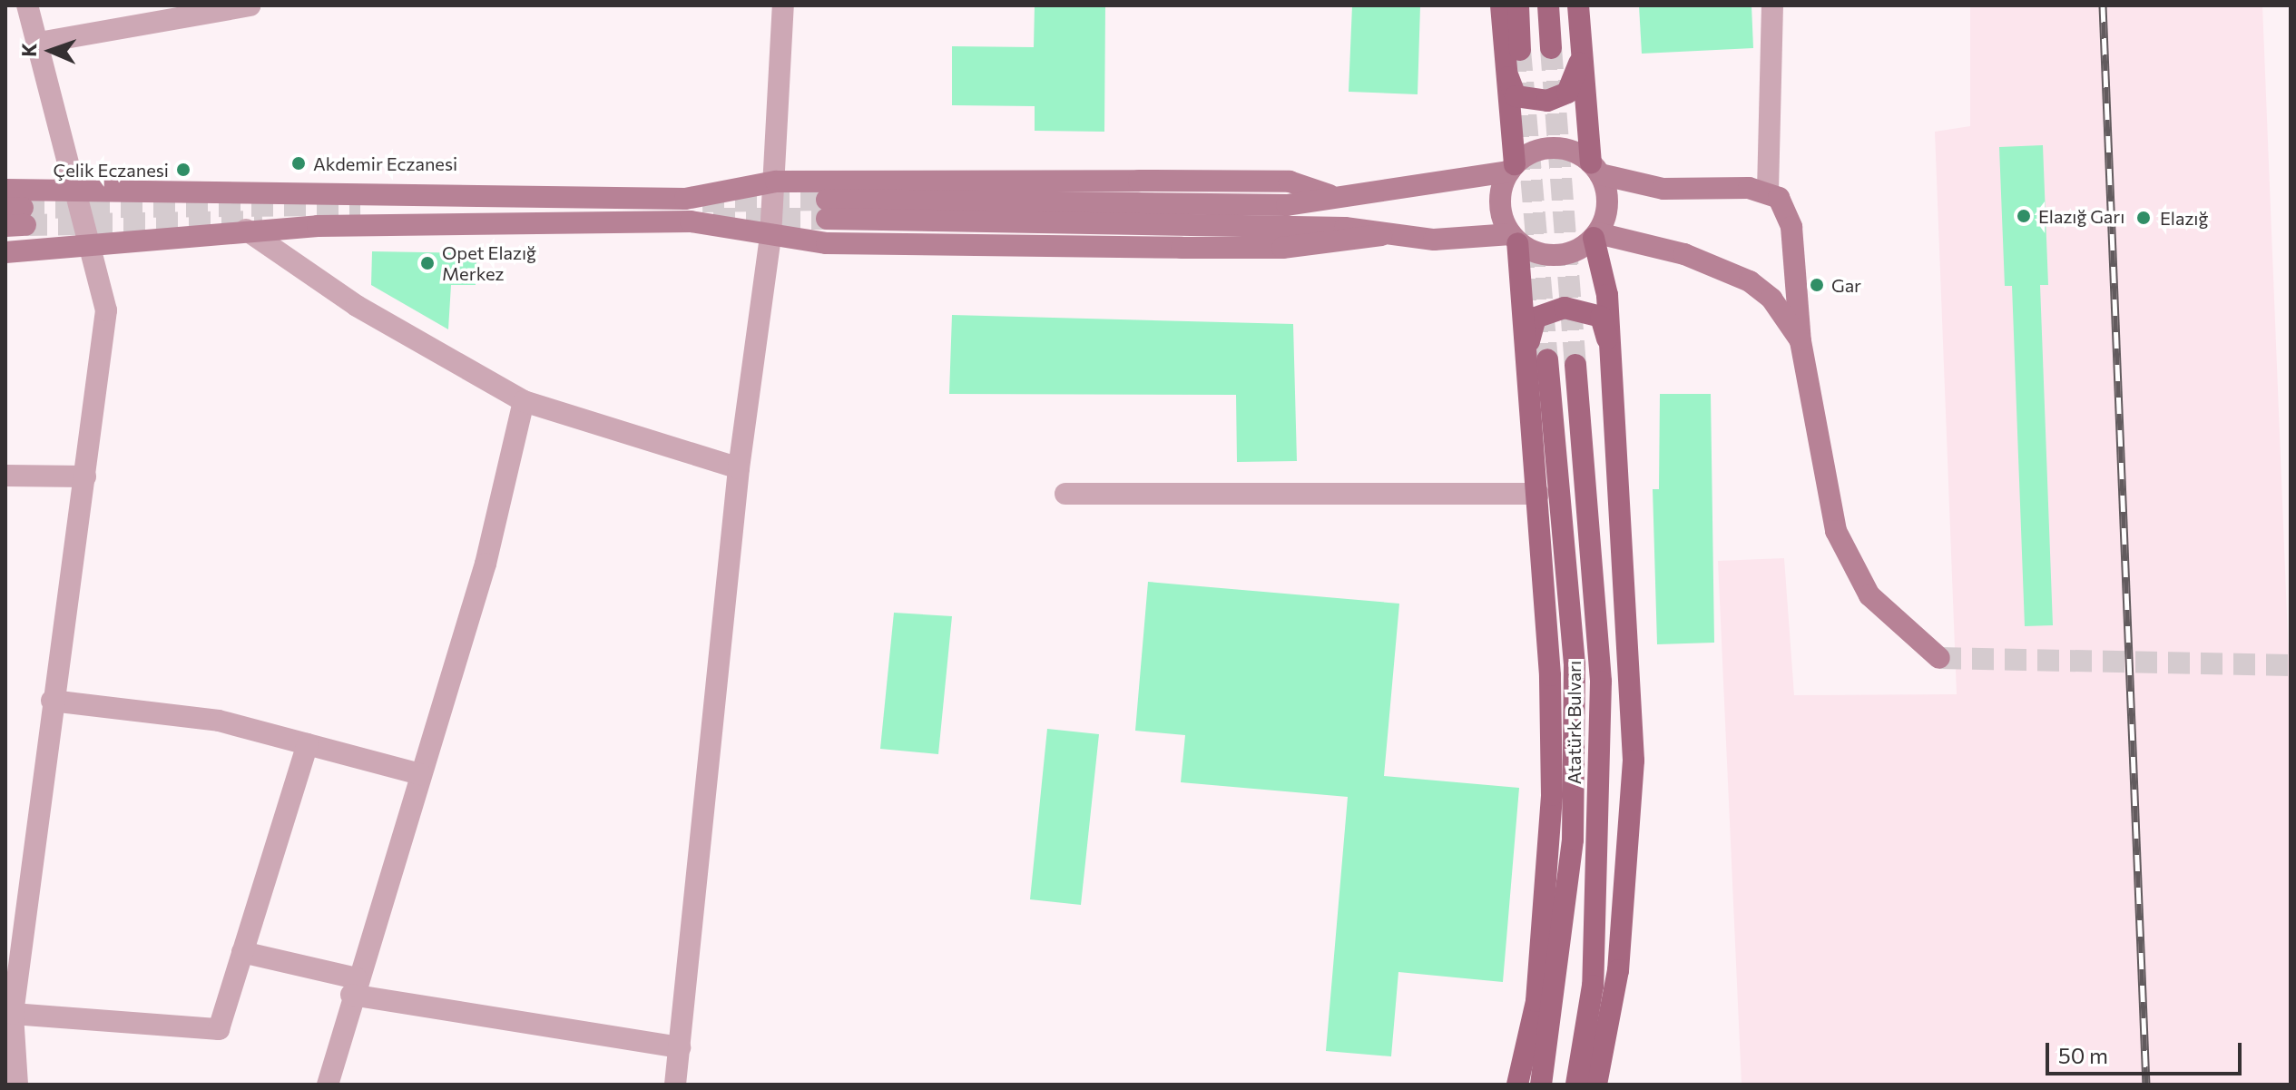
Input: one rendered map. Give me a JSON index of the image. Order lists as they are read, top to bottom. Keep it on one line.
{"streets":{"main road":["Atatürk Bulvarı"]},"places":["Akdemir Eczanesi","Çelik Eczanesi","Elazığ Garı","Elazığ","Opet Elazığ Merkez","Gar"],"scale_bar":"50 m","north":"left"}
